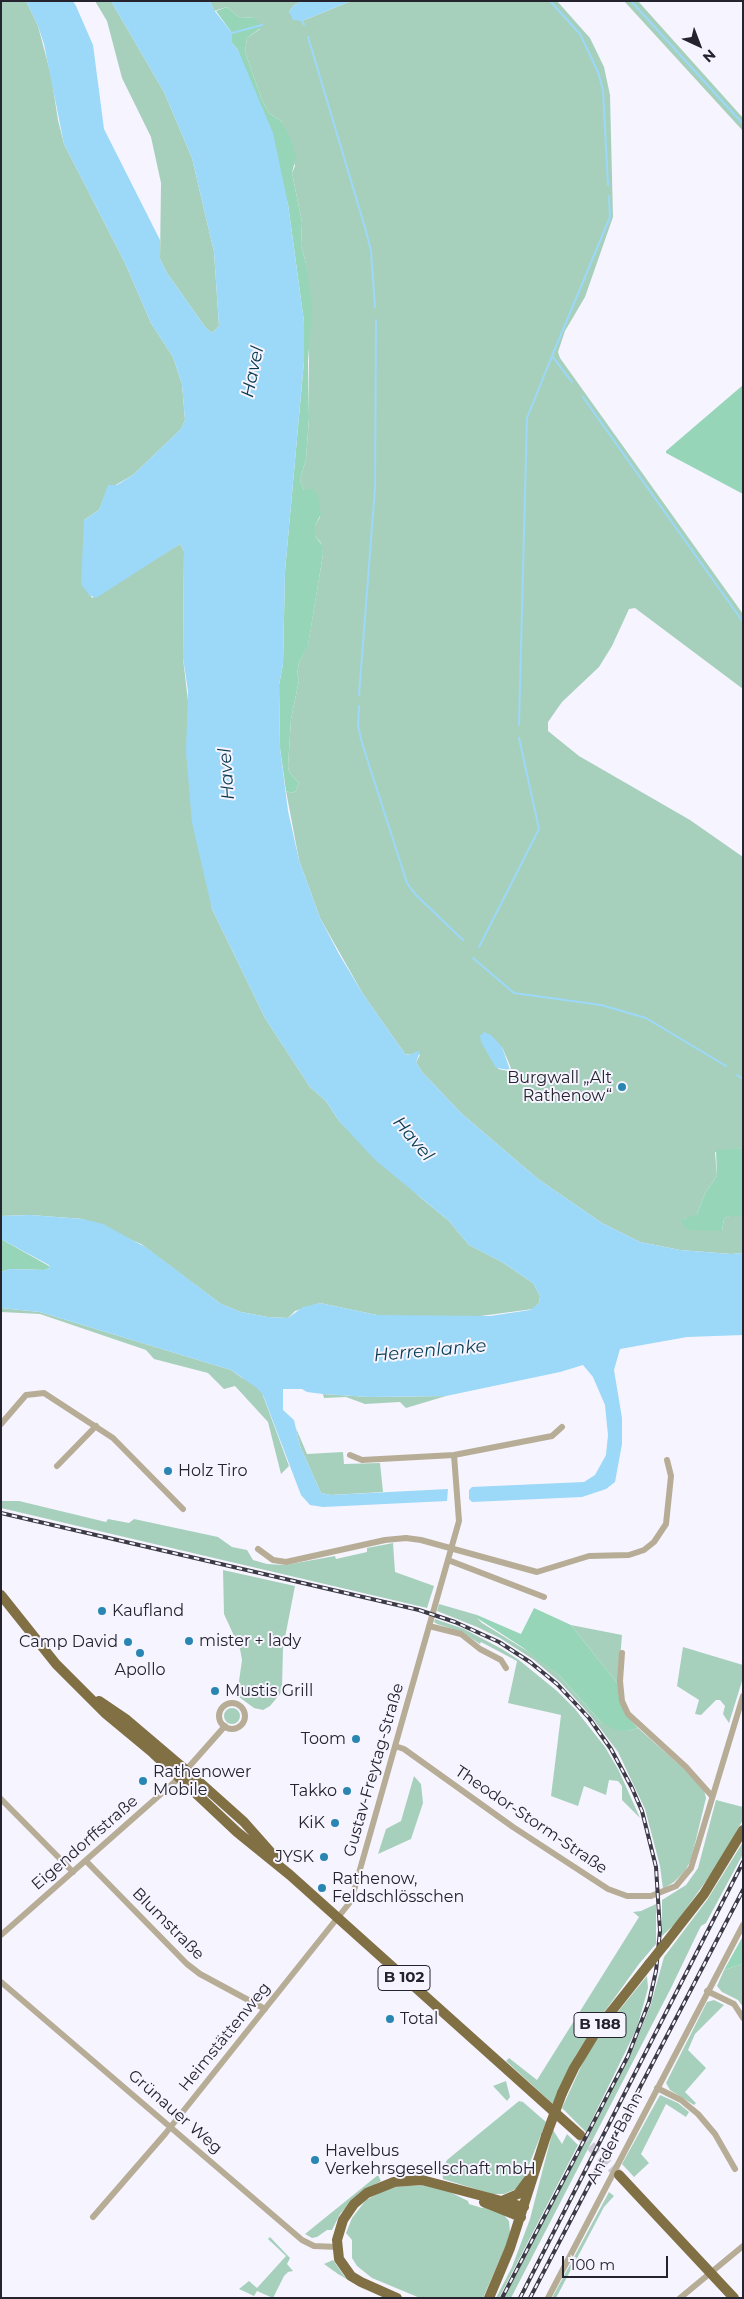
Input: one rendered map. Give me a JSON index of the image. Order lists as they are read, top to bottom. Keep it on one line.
{"streets":{"main road":["B 102","B 188"],"street":["Gustav-Freytag-Straße","Theodor-Storm-Straße","Eigendorffstraße","Blumstraße","Heimstättenweg","Grünauer Weg","An der Bahn"]},"crossings":[["Gustav-Freytag-Straße","Theodor-Storm-Straße"],["Gustav-Freytag-Straße","B 102"],["Gustav-Freytag-Straße","Heimstättenweg"],["Eigendorffstraße","Blumstraße"],["Eigendorffstraße","B 102"],["Blumstraße","Heimstättenweg"],["B 102","Heimstättenweg"],["Heimstättenweg","Grünauer Weg"]],"water":["Havel","Herrenlanke"],"places":["Burgwall „Alt Rathenow“","Holz Tiro","Kaufland","mister + lady","Camp David","Apollo","Mustis Grill","Toom","Rathenower Mobile","Takko","KiK","JYSK","Rathenow, Feldschlösschen","Total","Havelbus Verkehrsgesellschaft mbH"],"scale_bar":"100 m","north":"bottom right"}
